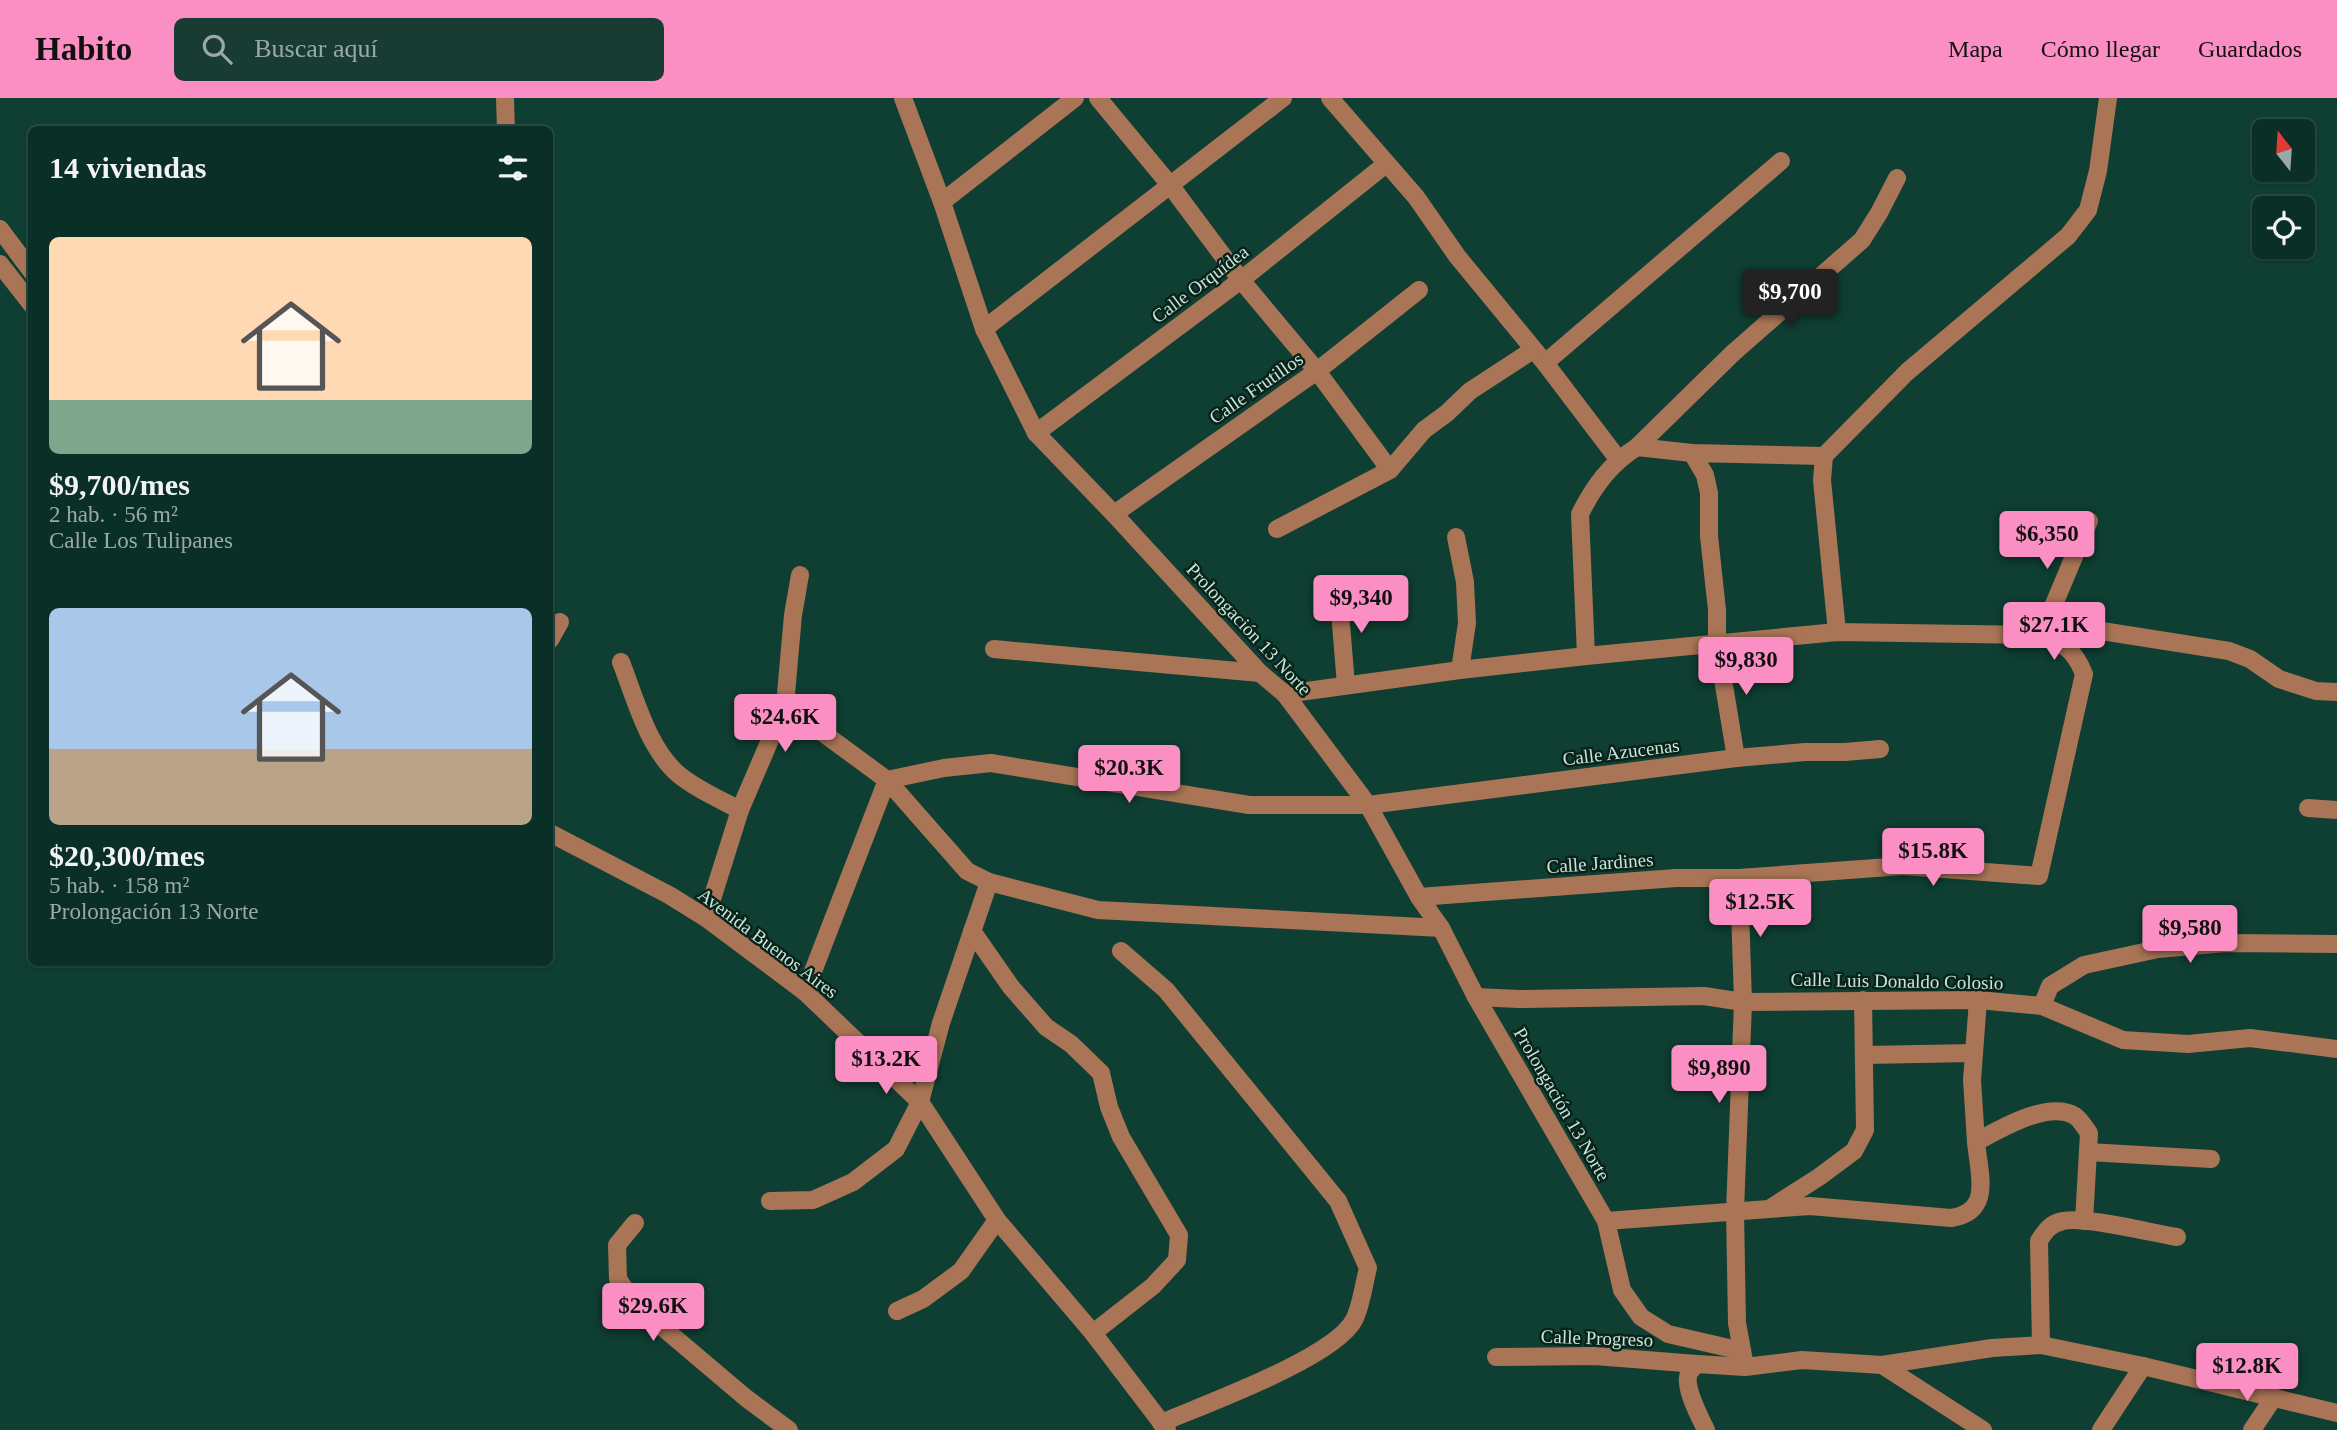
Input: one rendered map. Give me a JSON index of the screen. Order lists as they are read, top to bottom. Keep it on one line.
{"streets":{"street":["Calle Orquídea","Calle Frutillos","Prolongación 13 Norte","Calle Azucenas","Calle Jardines","Avenida Buenos Aires","Calle Luis Donaldo Colosio","Calle Progreso"]},"crossings":[["Calle Orquídea","Prolongación 13 Norte"],["Calle Frutillos","Prolongación 13 Norte"],["Prolongación 13 Norte","Calle Azucenas"],["Prolongación 13 Norte","Calle Jardines"],["Prolongación 13 Norte","Calle Luis Donaldo Colosio"],["Prolongación 13 Norte","Calle Progreso"]],"north":"top","page":{"header":"Habito","search":"Buscar aquí","nav":["Mapa","Cómo llegar","Guardados"],"heading":"14 viviendas","list":[{"name":"$9,700/mes","note":"2 hab. · 56 m² · Calle Los Tulipanes"},{"name":"$20,300/mes","note":"5 hab. · 158 m² · Prolongación 13 Norte"}],"price":["$9,700","$6,350","$9,340","$27.1K","$9,830","$24.6K","$20.3K","$15.8K","$12.5K","$9,580","$13.2K","$9,890","$29.6K","$12.8K"]}}
